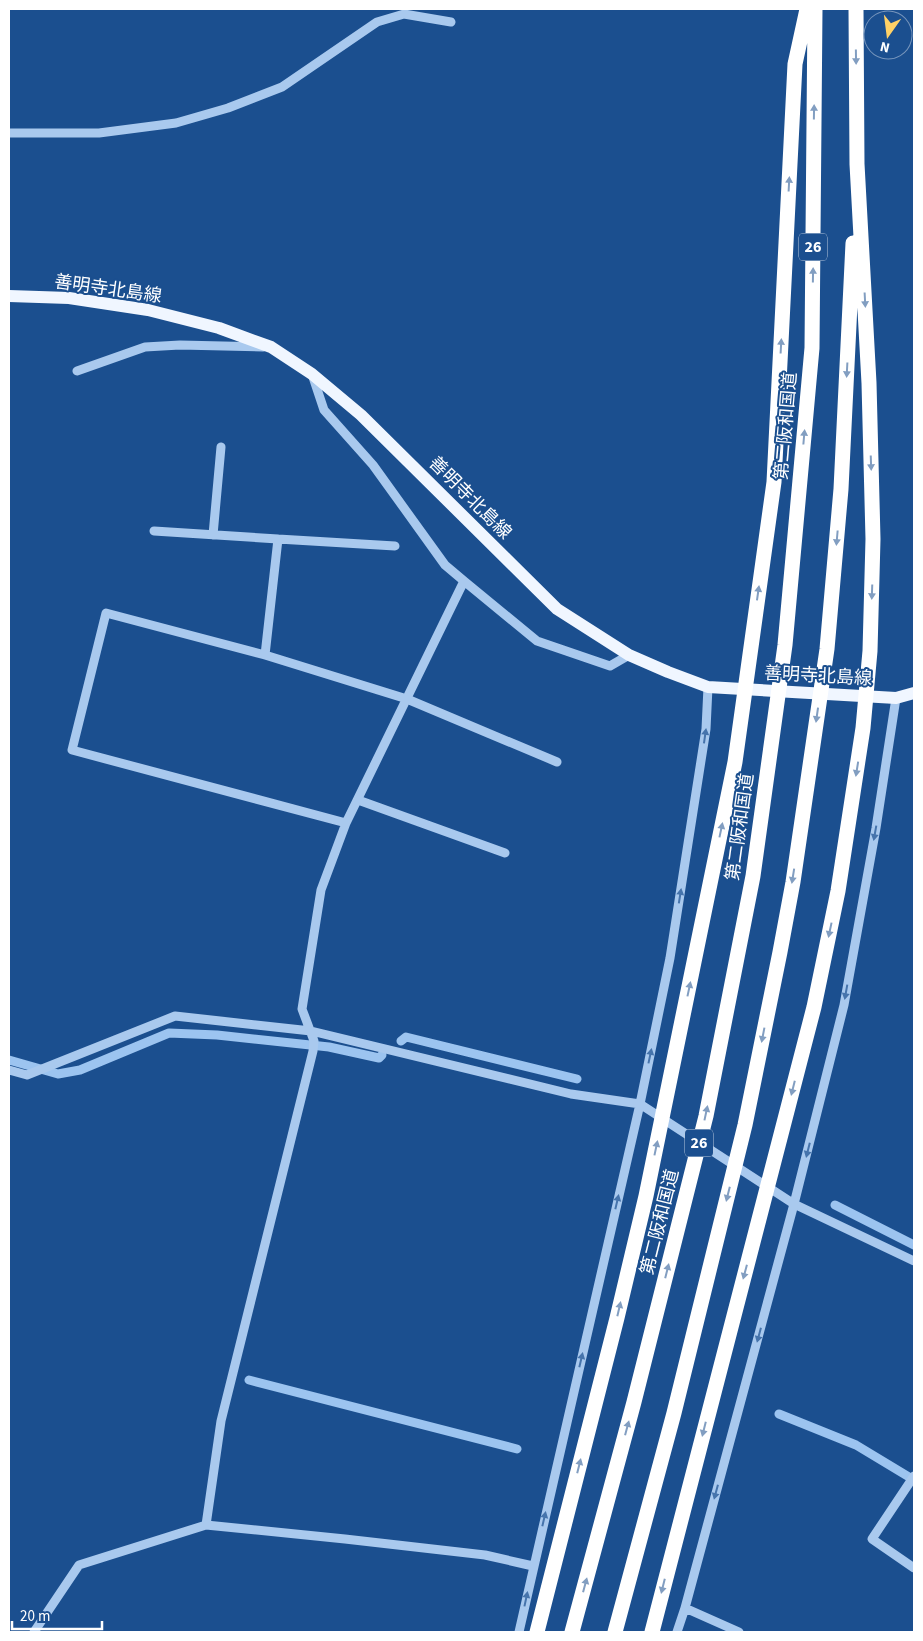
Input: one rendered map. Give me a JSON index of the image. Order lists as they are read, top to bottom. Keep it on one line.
{"streets":{"highway":["26","第二阪和国道"],"main road":["善明寺北島線"]},"scale_bar":"20 m","north":"bottom"}
